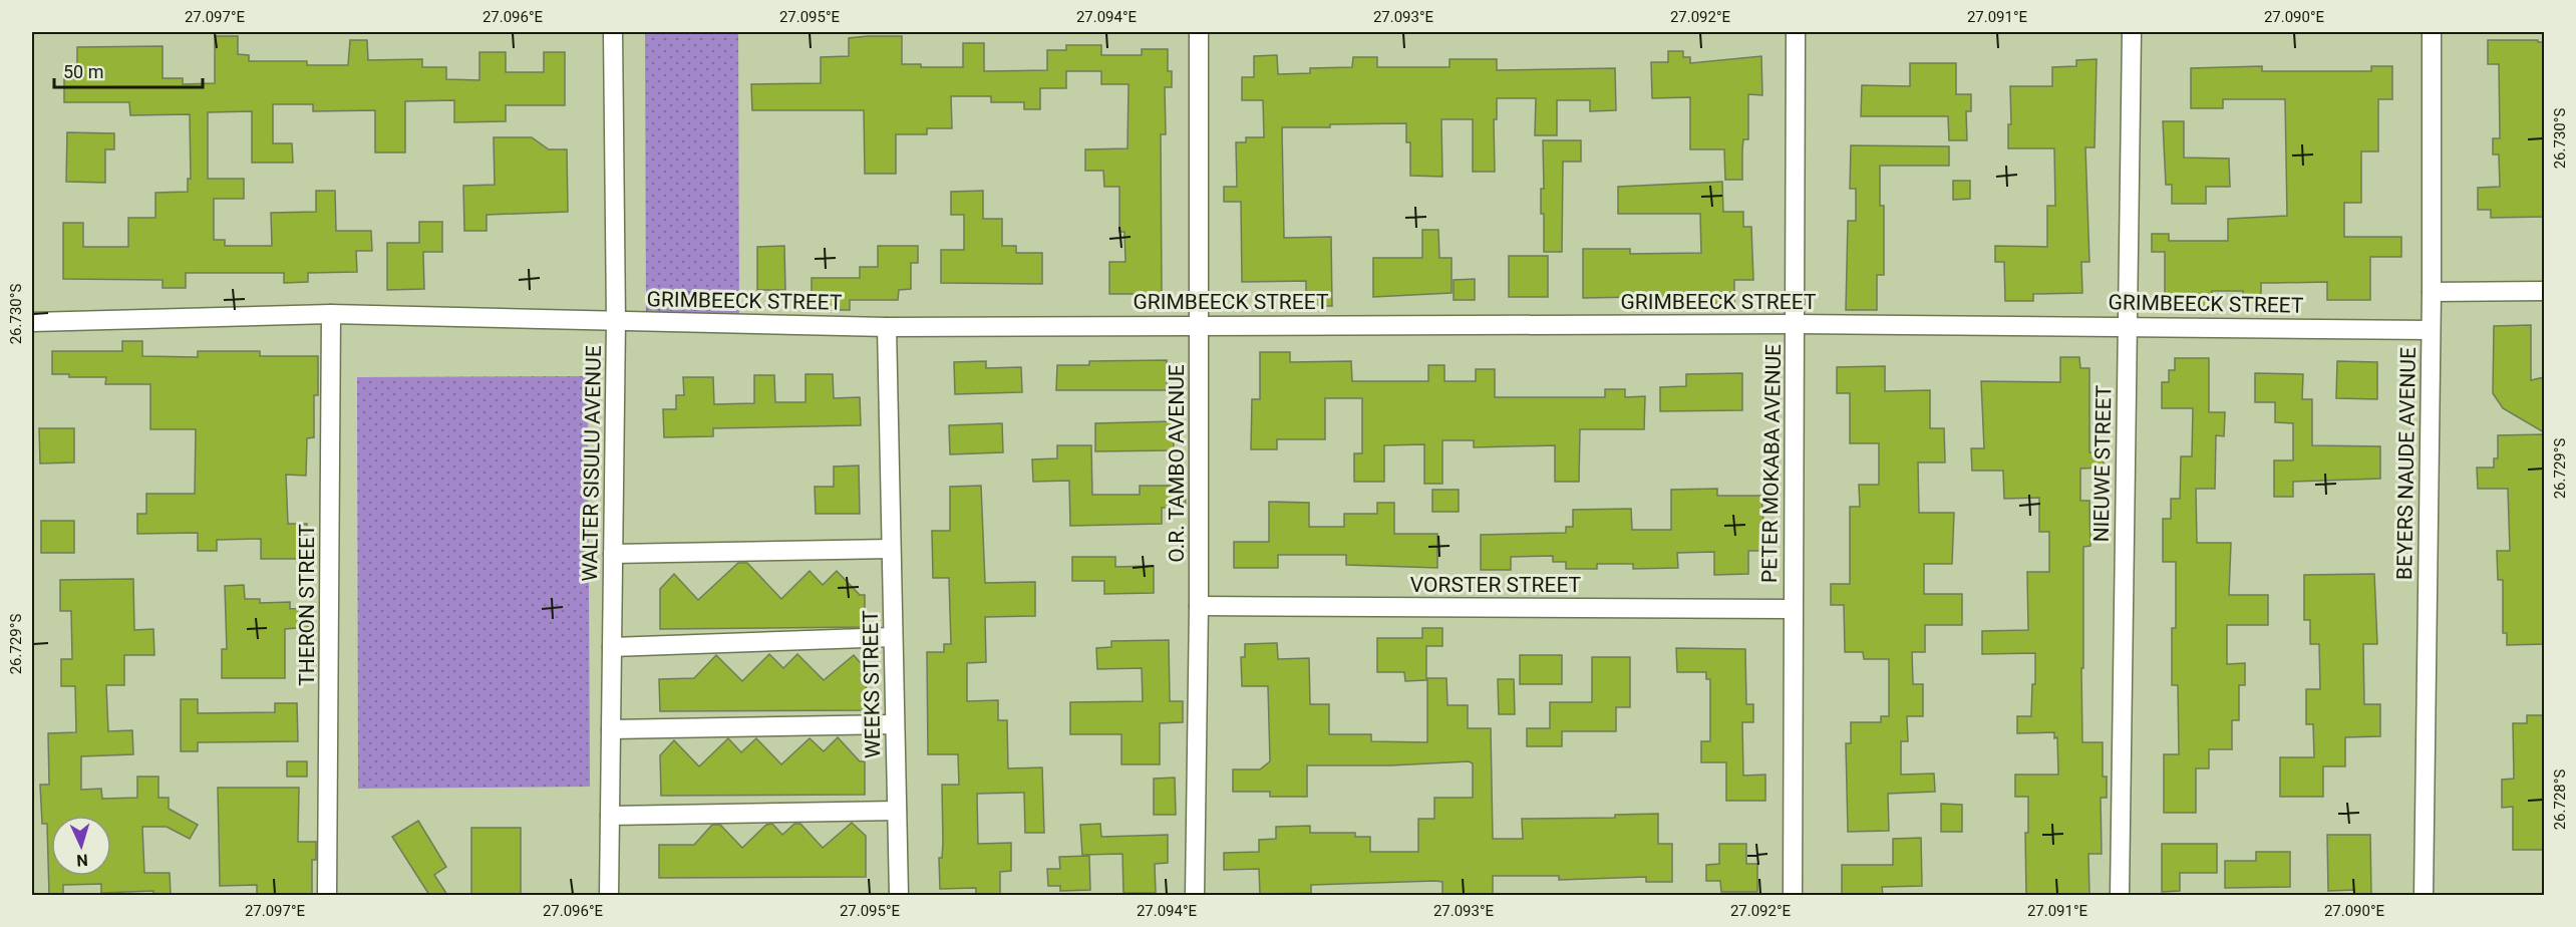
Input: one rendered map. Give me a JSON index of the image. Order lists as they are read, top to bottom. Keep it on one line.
{"streets":{"street":["GRIMBEECK STREET","WALTER SISULU AVENUE","O.R. TAMBO AVENUE","PETER MOKABA AVENUE","NIEUWE STREET","BEYERS NAUDE AVENUE","VORSTER STREET","THERON STREET","WEEKS STREET"]},"crossings":[["GRIMBEECK STREET","WALTER SISULU AVENUE"],["GRIMBEECK STREET","O.R. TAMBO AVENUE"],["GRIMBEECK STREET","PETER MOKABA AVENUE"],["GRIMBEECK STREET","NIEUWE STREET"],["GRIMBEECK STREET","BEYERS NAUDE AVENUE"],["GRIMBEECK STREET","THERON STREET"],["GRIMBEECK STREET","WEEKS STREET"],["O.R. TAMBO AVENUE","VORSTER STREET"],["PETER MOKABA AVENUE","VORSTER STREET"]],"scale_bar":"50 m","north":"bottom","coordinates":["27.097°E","27.096°E","27.095°E","27.094°E","27.093°E","27.092°E","27.091°E","27.090°E","26.730°S","26.729°S","26.728°S"]}
